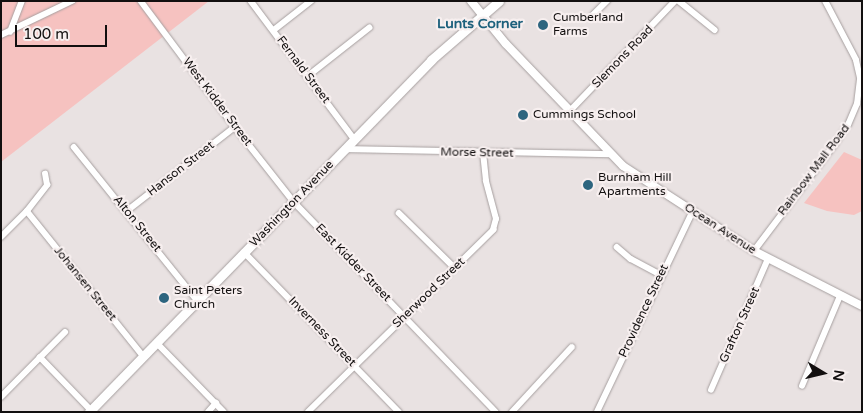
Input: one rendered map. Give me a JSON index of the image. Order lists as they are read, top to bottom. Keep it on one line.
{"streets":{"main road":["Washington Avenue","Ocean Avenue"],"street":["Slemons Road","Fernald Street","West Kidder Street","Morse Street","Hanson Street","Rainbow Mall Road","Alton Street","East Kidder Street","Johansen Street","Sherwood Street","Providence Street","Grafton Street","Inverness Street"]},"crossings":[["Slemons Road","Ocean Avenue"],["Fernald Street","Washington Avenue"],["West Kidder Street","Hanson Street"],["West Kidder Street","Washington Avenue"],["West Kidder Street","East Kidder Street"],["Morse Street","Washington Avenue"],["Morse Street","Ocean Avenue"],["Morse Street","Sherwood Street"],["Hanson Street","Alton Street"],["Rainbow Mall Road","Ocean Avenue"],["Washington Avenue","Alton Street"],["Washington Avenue","Ocean Avenue"],["Washington Avenue","East Kidder Street"],["Washington Avenue","Johansen Street"],["Washington Avenue","Inverness Street"],["Ocean Avenue","Providence Street"],["Ocean Avenue","Grafton Street"],["East Kidder Street","Sherwood Street"],["Sherwood Street","Inverness Street"]],"districts":["Lunts Corner"],"places":["Cumberland Farms","Cummings School","Burnham Hill Apartments","Saint Peters Church"],"scale_bar":"100 m","north":"right"}
